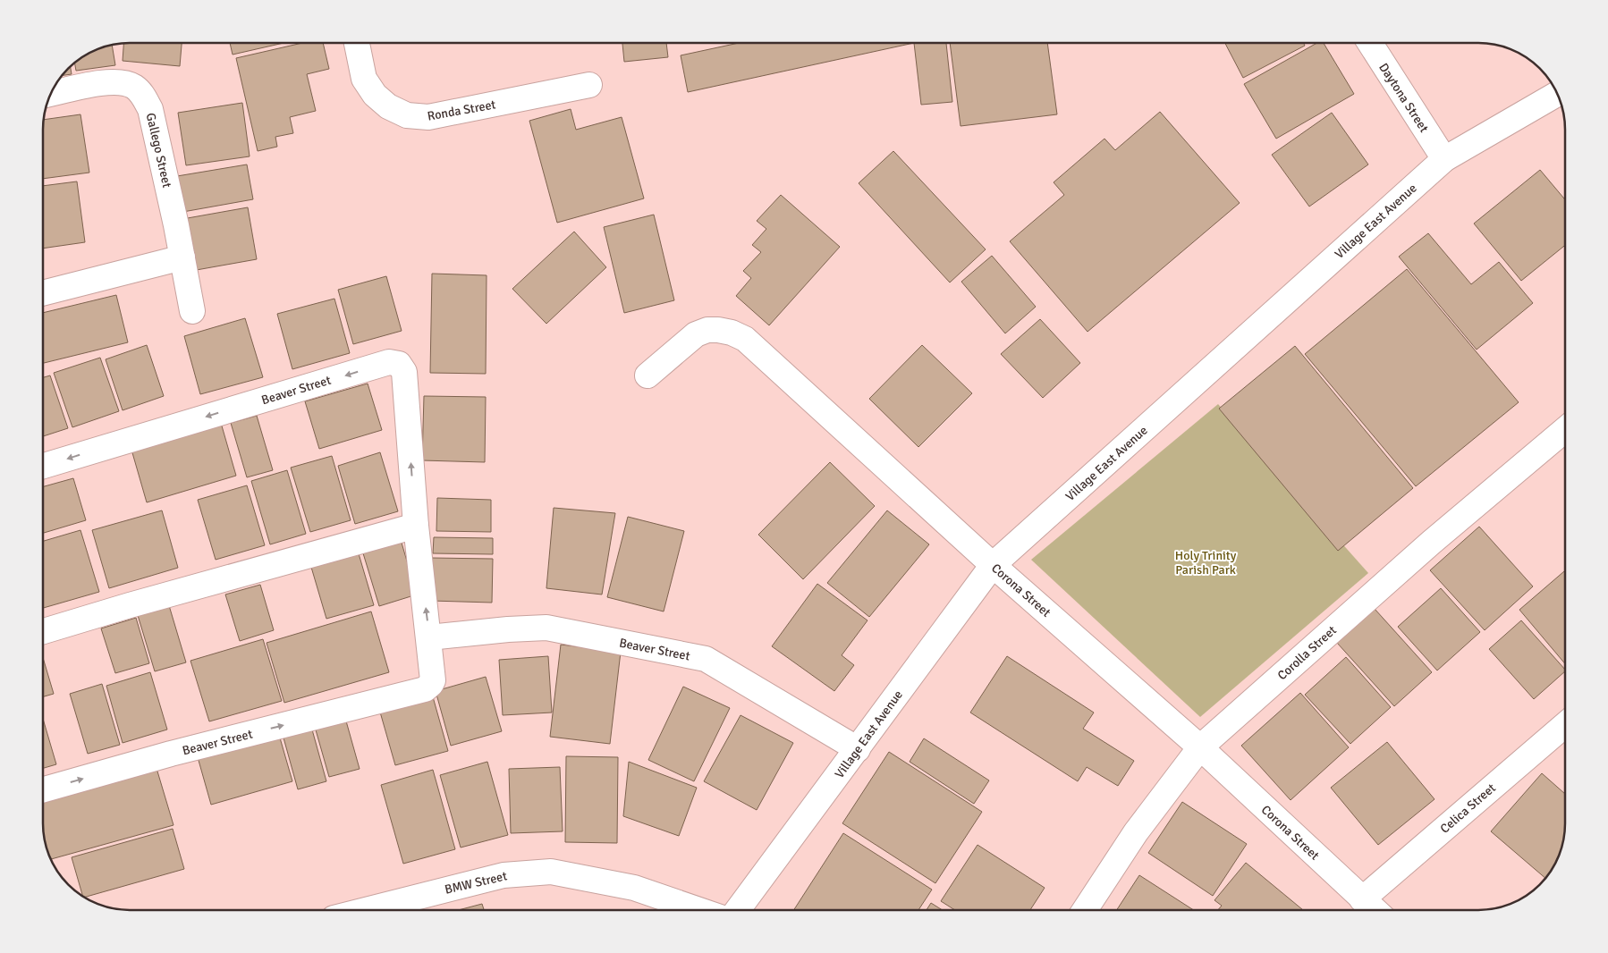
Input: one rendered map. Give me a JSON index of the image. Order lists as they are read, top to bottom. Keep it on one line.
{"streets":{"street":["Daytona Street","Ronda Street","Gallego Street","Village East Avenue","Beaver Street","Corona Street","Corolla Street","Celica Street","BMW Street"]},"crossings":[["Daytona Street","Village East Avenue"],["Village East Avenue","Beaver Street"],["Village East Avenue","Corona Street"],["Corona Street","Corolla Street"],["Corona Street","Celica Street"]],"parks":["Holy Trinity Parish Park"]}
